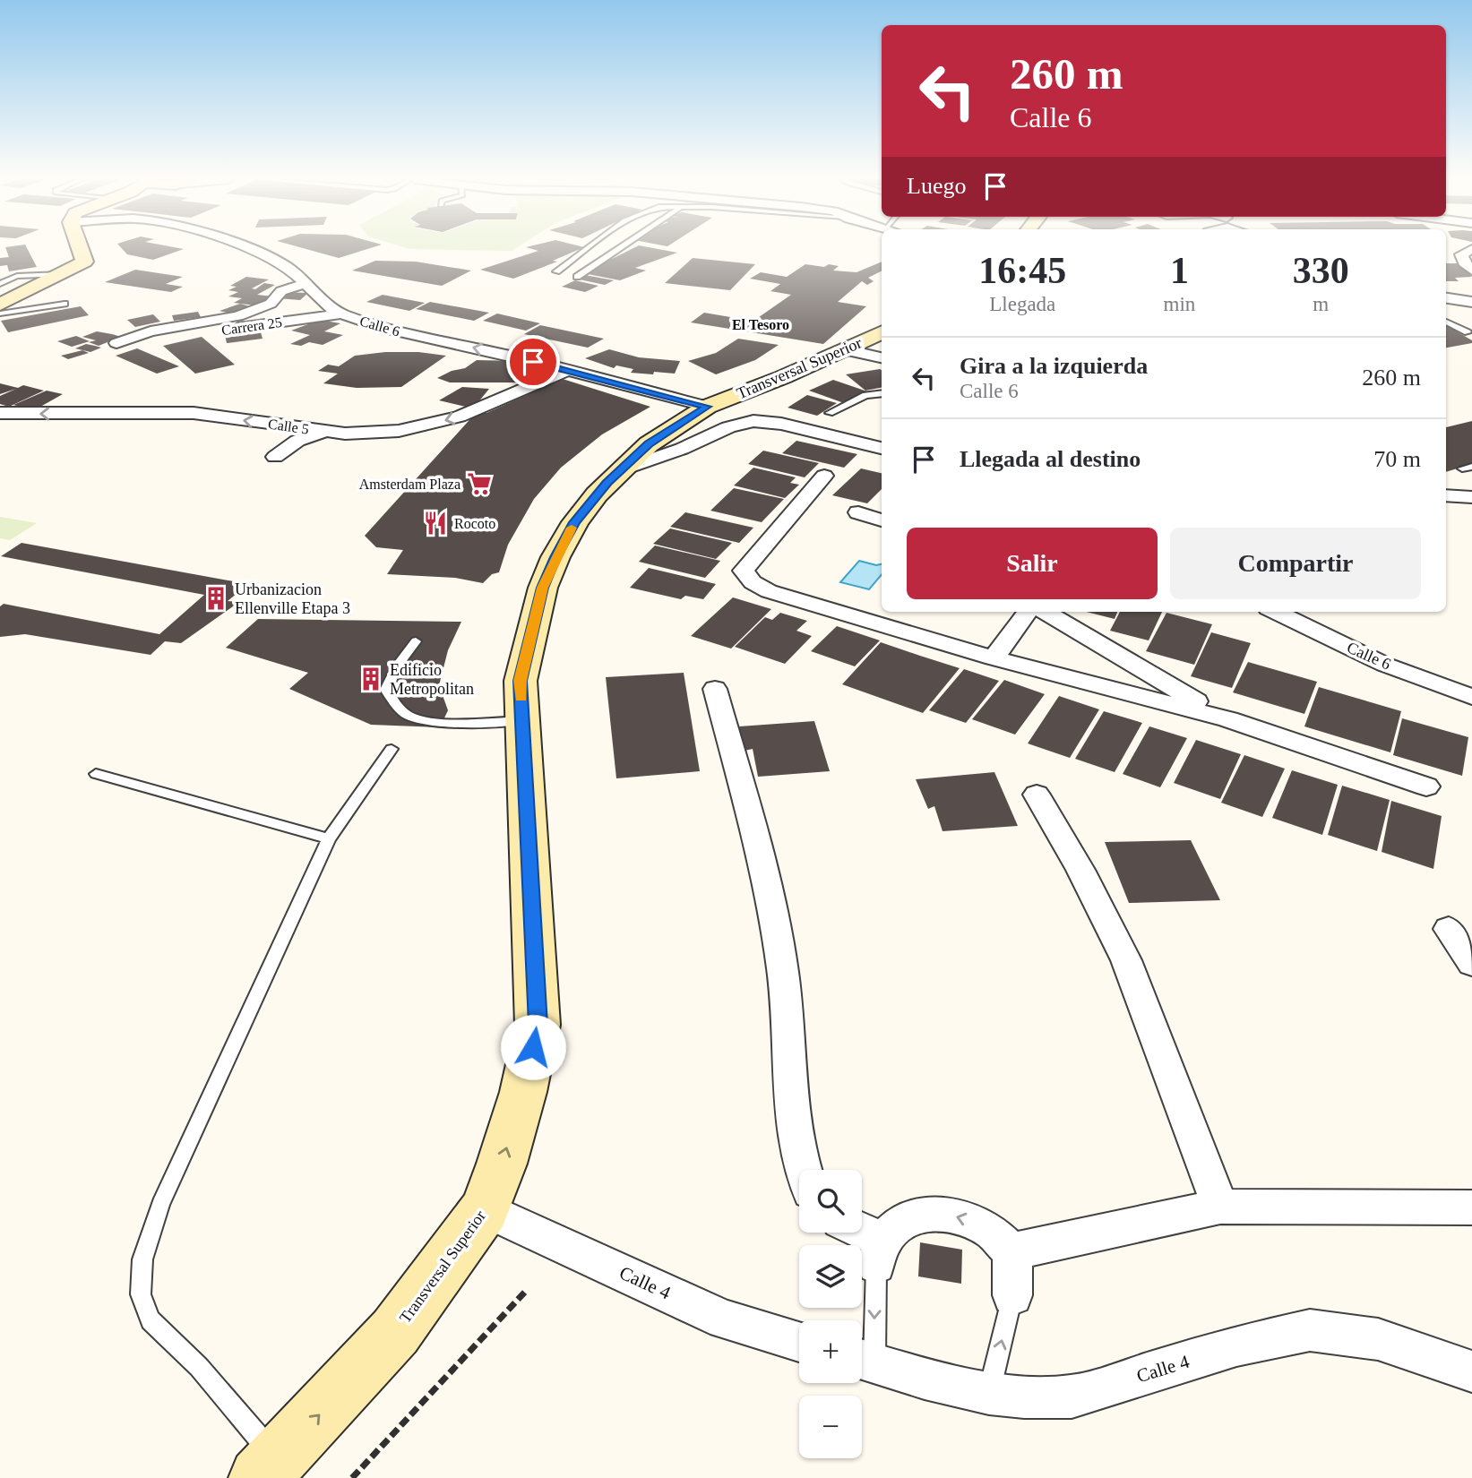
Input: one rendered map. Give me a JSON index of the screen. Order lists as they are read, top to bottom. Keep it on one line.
{"streets":{"main road":["Transversal Superior"],"street":["Carrera 25","Calle 6","Calle 5","Calle 4"]},"crossings":[["Carrera 25","Calle 6"],["Calle 6","Transversal Superior"],["Calle 6","Calle 5"],["Transversal Superior","Calle 4"]],"one_way":["Transversal Superior"],"districts":["El Tesoro"],"places":{"supermarket":["Amsterdam Plaza"],"restaurant":["Rocoto"],"building":["Urbanizacion Ellenville Etapa 3","Edificio Metropolitan"]},"page":{"turn":["260 m","Calle 6"],"then":"Luego","eta":["16:45","Llegada","1","min","330","m"],"list":[{"name":"Gira a la izquierda","note":"Calle 6","value":"260 m"},{"name":"Llegada al destino","value":"70 m"}],"buttons":["Salir","Compartir"],"map_buttons":["+","−"]}}
